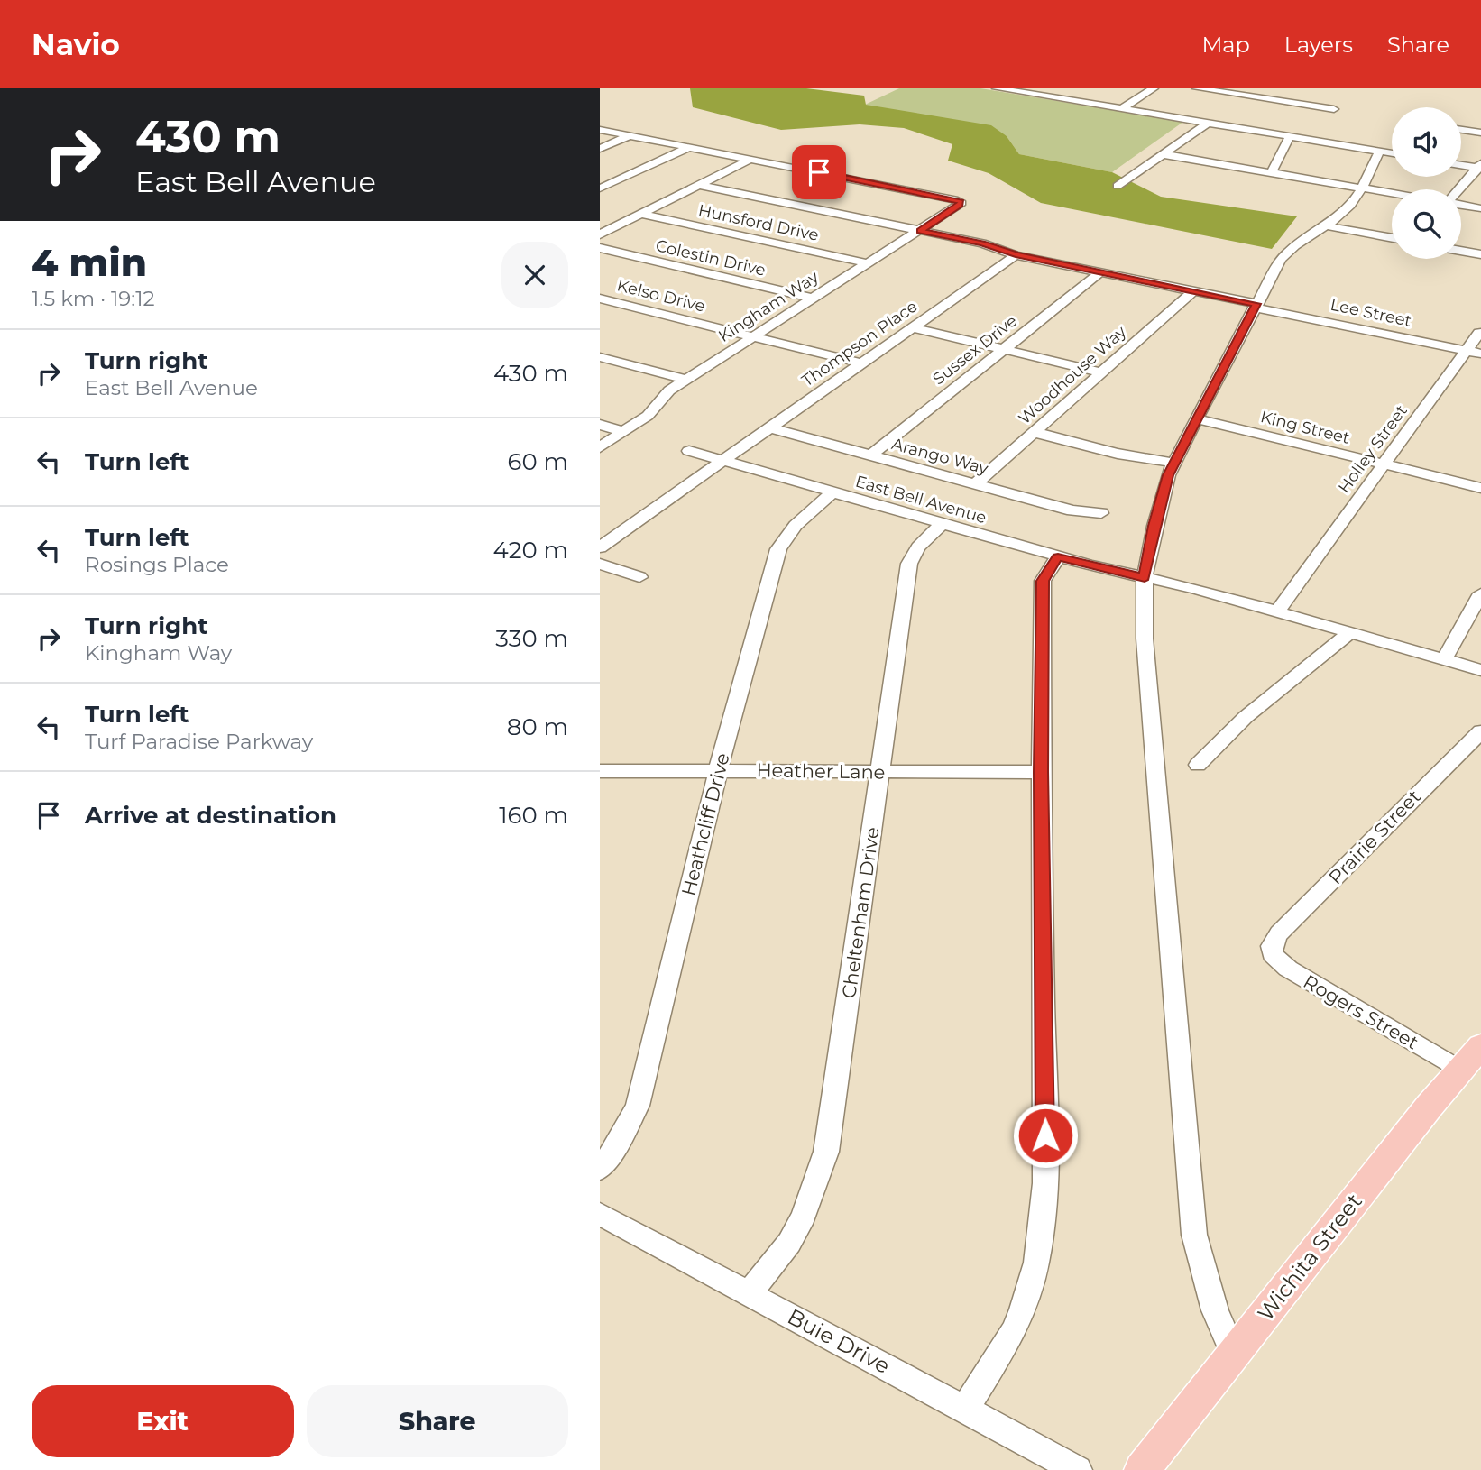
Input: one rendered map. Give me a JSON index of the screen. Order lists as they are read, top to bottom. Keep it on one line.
{"streets":{"main road":["Wichita Street"],"street":["Hunsford Drive","Colestin Drive","Kelso Drive","Kingham Way","Lee Street","Thompson Place","Sussex Drive","Woodhouse Way","King Street","Holley Street","Arango Way","East Bell Avenue","Heather Lane","Heathcliff Drive","Prairie Street","Cheltenham Drive","Rogers Street","Buie Drive"]},"crossings":[["Hunsford Drive","Kingham Way"],["Colestin Drive","Kingham Way"],["Kelso Drive","Kingham Way"],["Kelso Drive","Thompson Place"],["Kingham Way","Lee Street"],["Lee Street","Thompson Place"],["Lee Street","Sussex Drive"],["Lee Street","Woodhouse Way"],["Lee Street","Holley Street"],["Thompson Place","Arango Way"],["Thompson Place","East Bell Avenue"],["Sussex Drive","Arango Way"],["Woodhouse Way","Arango Way"],["King Street","Holley Street"],["Holley Street","East Bell Avenue"],["East Bell Avenue","Heathcliff Drive"],["East Bell Avenue","Cheltenham Drive"],["Heather Lane","Heathcliff Drive"],["Heather Lane","Cheltenham Drive"],["Prairie Street","Rogers Street"],["Cheltenham Drive","Buie Drive"],["Rogers Street","Wichita Street"]],"page":{"header":"Navio","nav":["Map","Layers","Share"],"turn":["430 m","East Bell Avenue"],"heading":["4 min","1.5 km · 19:12"],"list":[{"name":"Turn right","note":"East Bell Avenue","value":"430 m"},{"name":"Turn left","value":"60 m"},{"name":"Turn left","note":"Rosings Place","value":"420 m"},{"name":"Turn right","note":"Kingham Way","value":"330 m"},{"name":"Turn left","note":"Turf Paradise Parkway","value":"80 m"},{"name":"Arrive at destination","value":"160 m"}],"buttons":["Exit","Share"]}}
